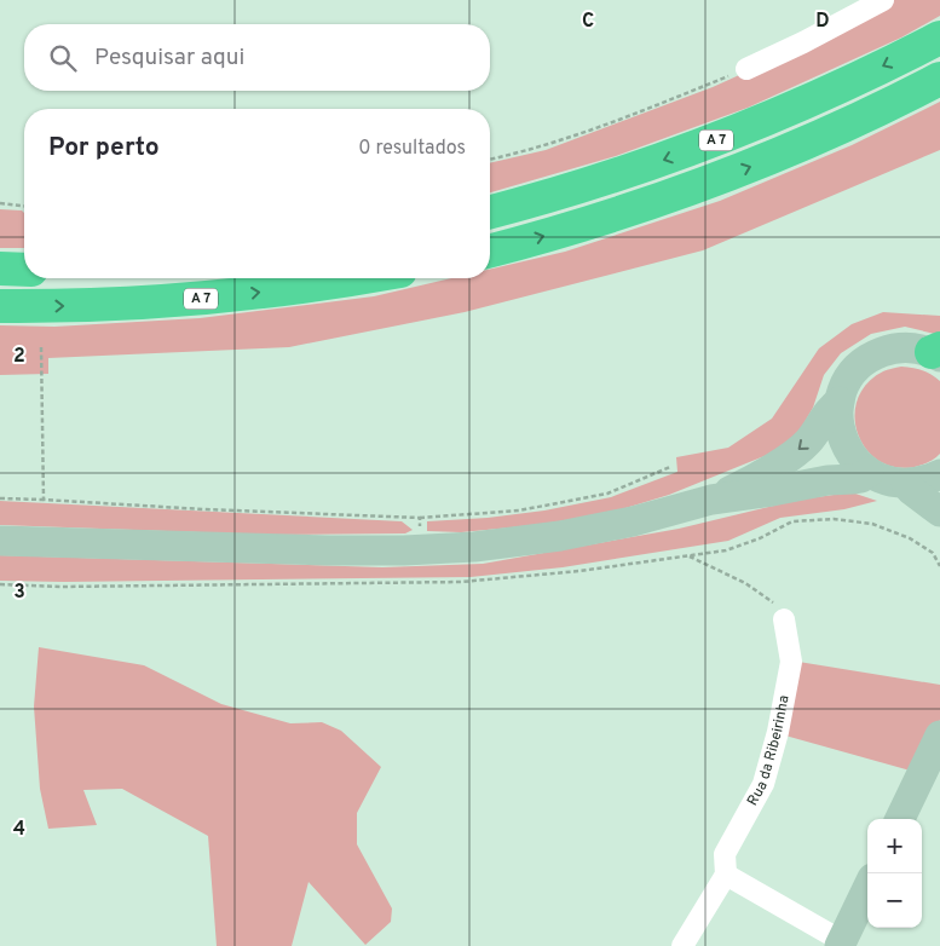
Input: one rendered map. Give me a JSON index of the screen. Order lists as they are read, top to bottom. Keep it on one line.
{"streets":{"highway":["A 7"],"street":["Rua da Ribeirinha"]},"page":{"search":"Pesquisar aqui","heading":["Por perto","0 resultados"],"map_buttons":["+","−"]},"grid":{"columns":["C","D"],"rows":["2","3","4"]}}
